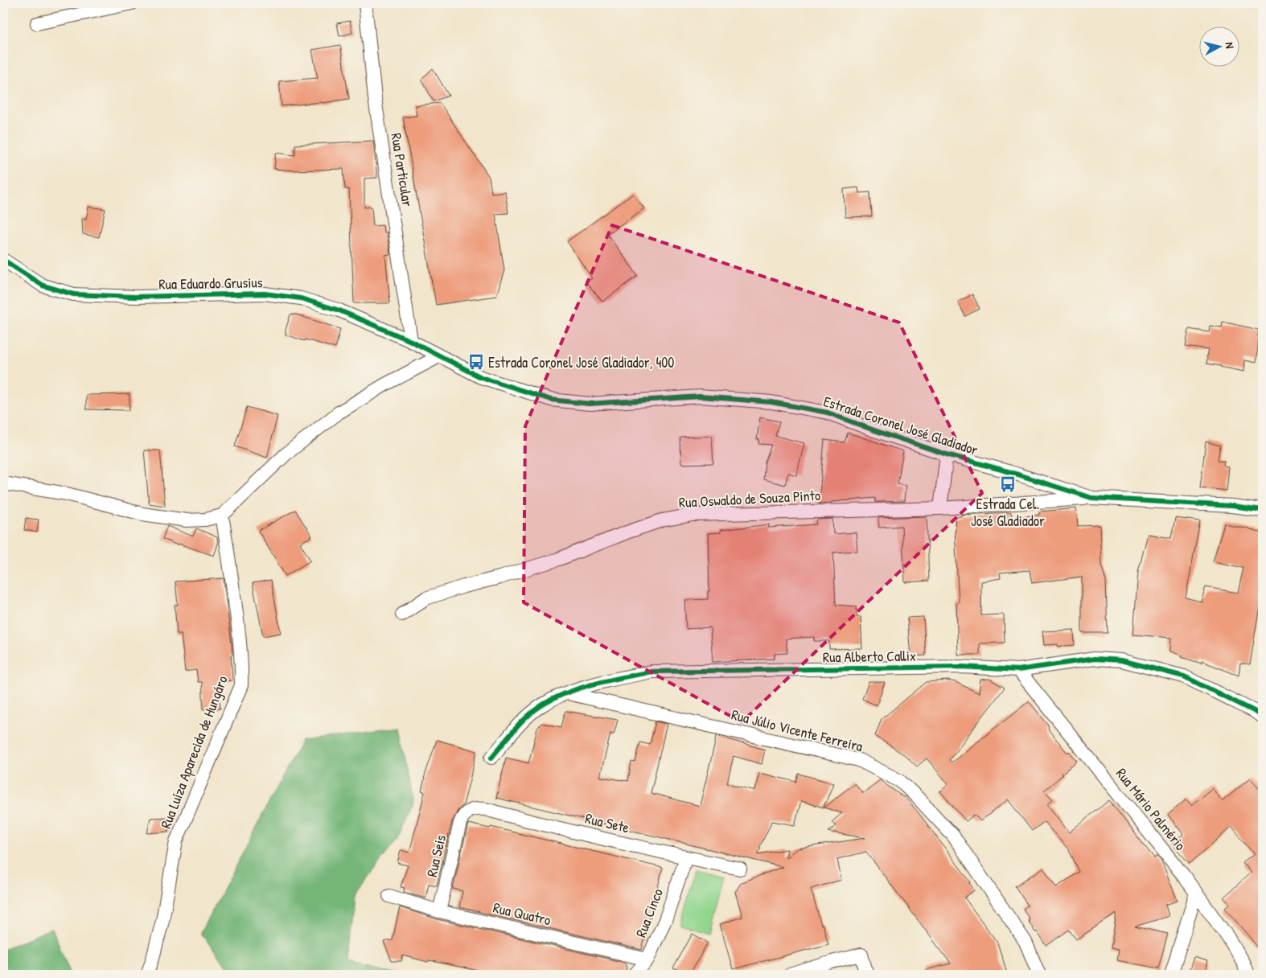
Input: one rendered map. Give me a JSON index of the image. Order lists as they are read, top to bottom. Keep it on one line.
{"streets":{"street":["Rua Particular","Rua Eduardo Grusius","Estrada Coronel José Gladiador","Rua Oswaldo de Souza Pinto","Rua Alberto Callix","Rua Júlio Vicente Ferreira","Rua Luíza Aparecida de Hungáro","Rua Mário Palmério","Rua Sete","Rua Seis","Rua Cinco","Rua Quatro"]},"crossings":[["Rua Particular","Rua Eduardo Grusius"],["Rua Eduardo Grusius","Estrada Coronel José Gladiador"],["Estrada Coronel José Gladiador","Rua Oswaldo de Souza Pinto"],["Rua Alberto Callix","Rua Júlio Vicente Ferreira"],["Rua Alberto Callix","Rua Mário Palmério"],["Rua Sete","Rua Seis"],["Rua Sete","Rua Cinco"],["Rua Seis","Rua Quatro"],["Rua Cinco","Rua Quatro"]],"places":{"bus stop":["Estrada Coronel José Gladiador, 400","Estrada Cel. José Gladiador"]},"north":"right"}
